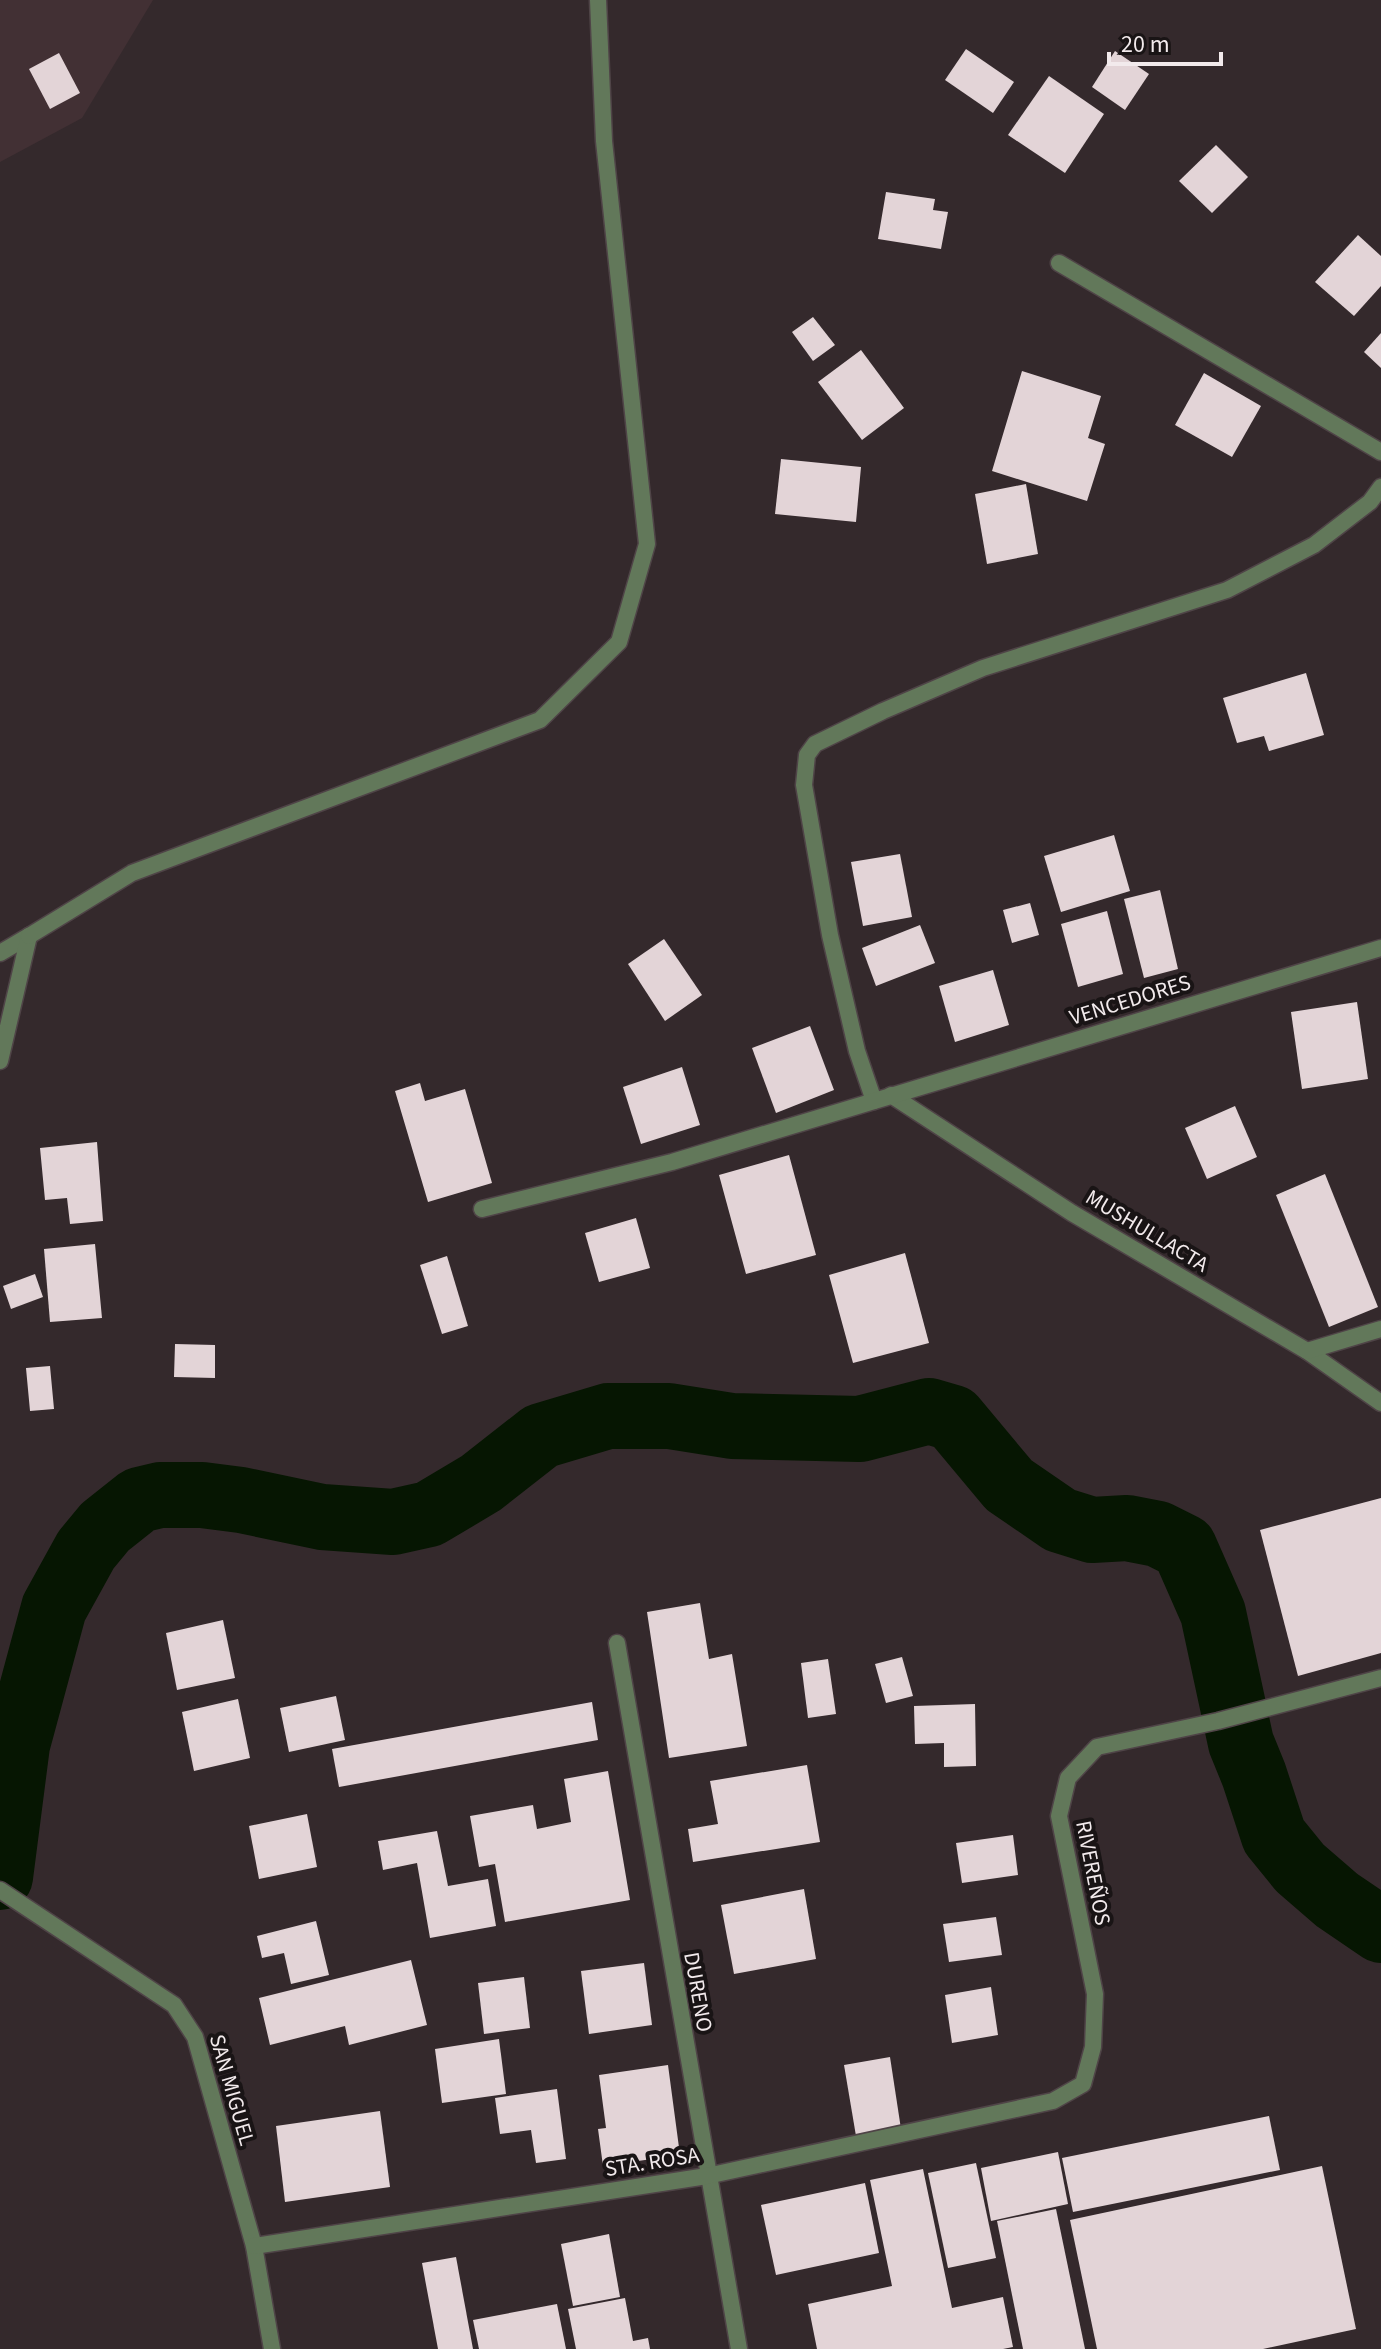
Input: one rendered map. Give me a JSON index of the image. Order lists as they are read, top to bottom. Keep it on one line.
{"streets":{"street":["VENCEDORES","MUSHULLACTA","RIVEREÑOS","DURENO","SAN MIGUEL","STA. ROSA"]},"crossings":[["VENCEDORES","MUSHULLACTA"],["RIVEREÑOS","STA. ROSA"],["DURENO","STA. ROSA"],["SAN MIGUEL","STA. ROSA"]],"scale_bar":"20 m"}
